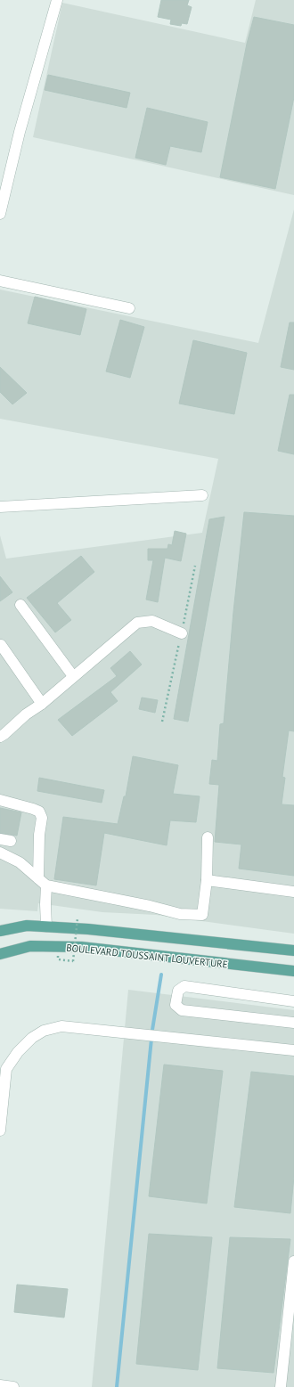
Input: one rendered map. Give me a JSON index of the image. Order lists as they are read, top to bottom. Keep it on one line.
{"streets":{"main road":["BOULEVARD TOUSSAINT LOUVERTURE"]}}
